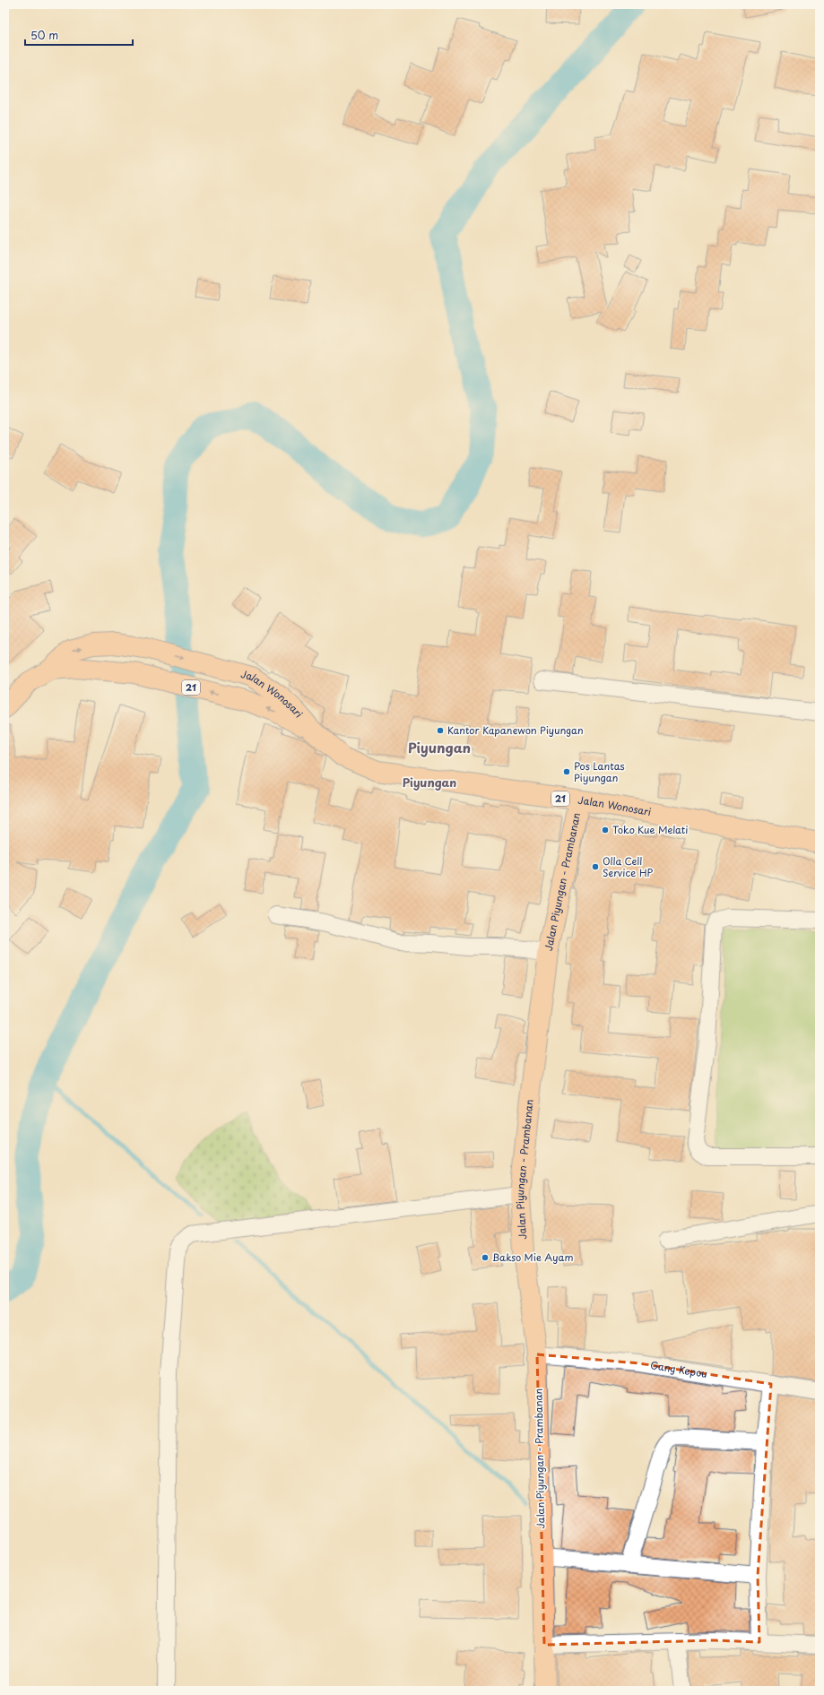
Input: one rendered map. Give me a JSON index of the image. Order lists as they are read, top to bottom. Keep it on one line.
{"streets":{"main road":["21","Jalan Wonosari","Jalan Piyungan - Prambanan"],"street":["Gang Kepou"]},"crossings":[["21","Jalan Wonosari"],["Jalan Wonosari","Jalan Piyungan - Prambanan"],["Jalan Piyungan - Prambanan","Gang Kepou"]],"districts":["Piyungan","Piyungan"],"places":["Kantor Kapanewon Piyungan","Pos Lantas Piyungan","Toko Kue Melati","Olla Cell Service HP","Bakso Mie Ayam"],"scale_bar":"50 m"}
